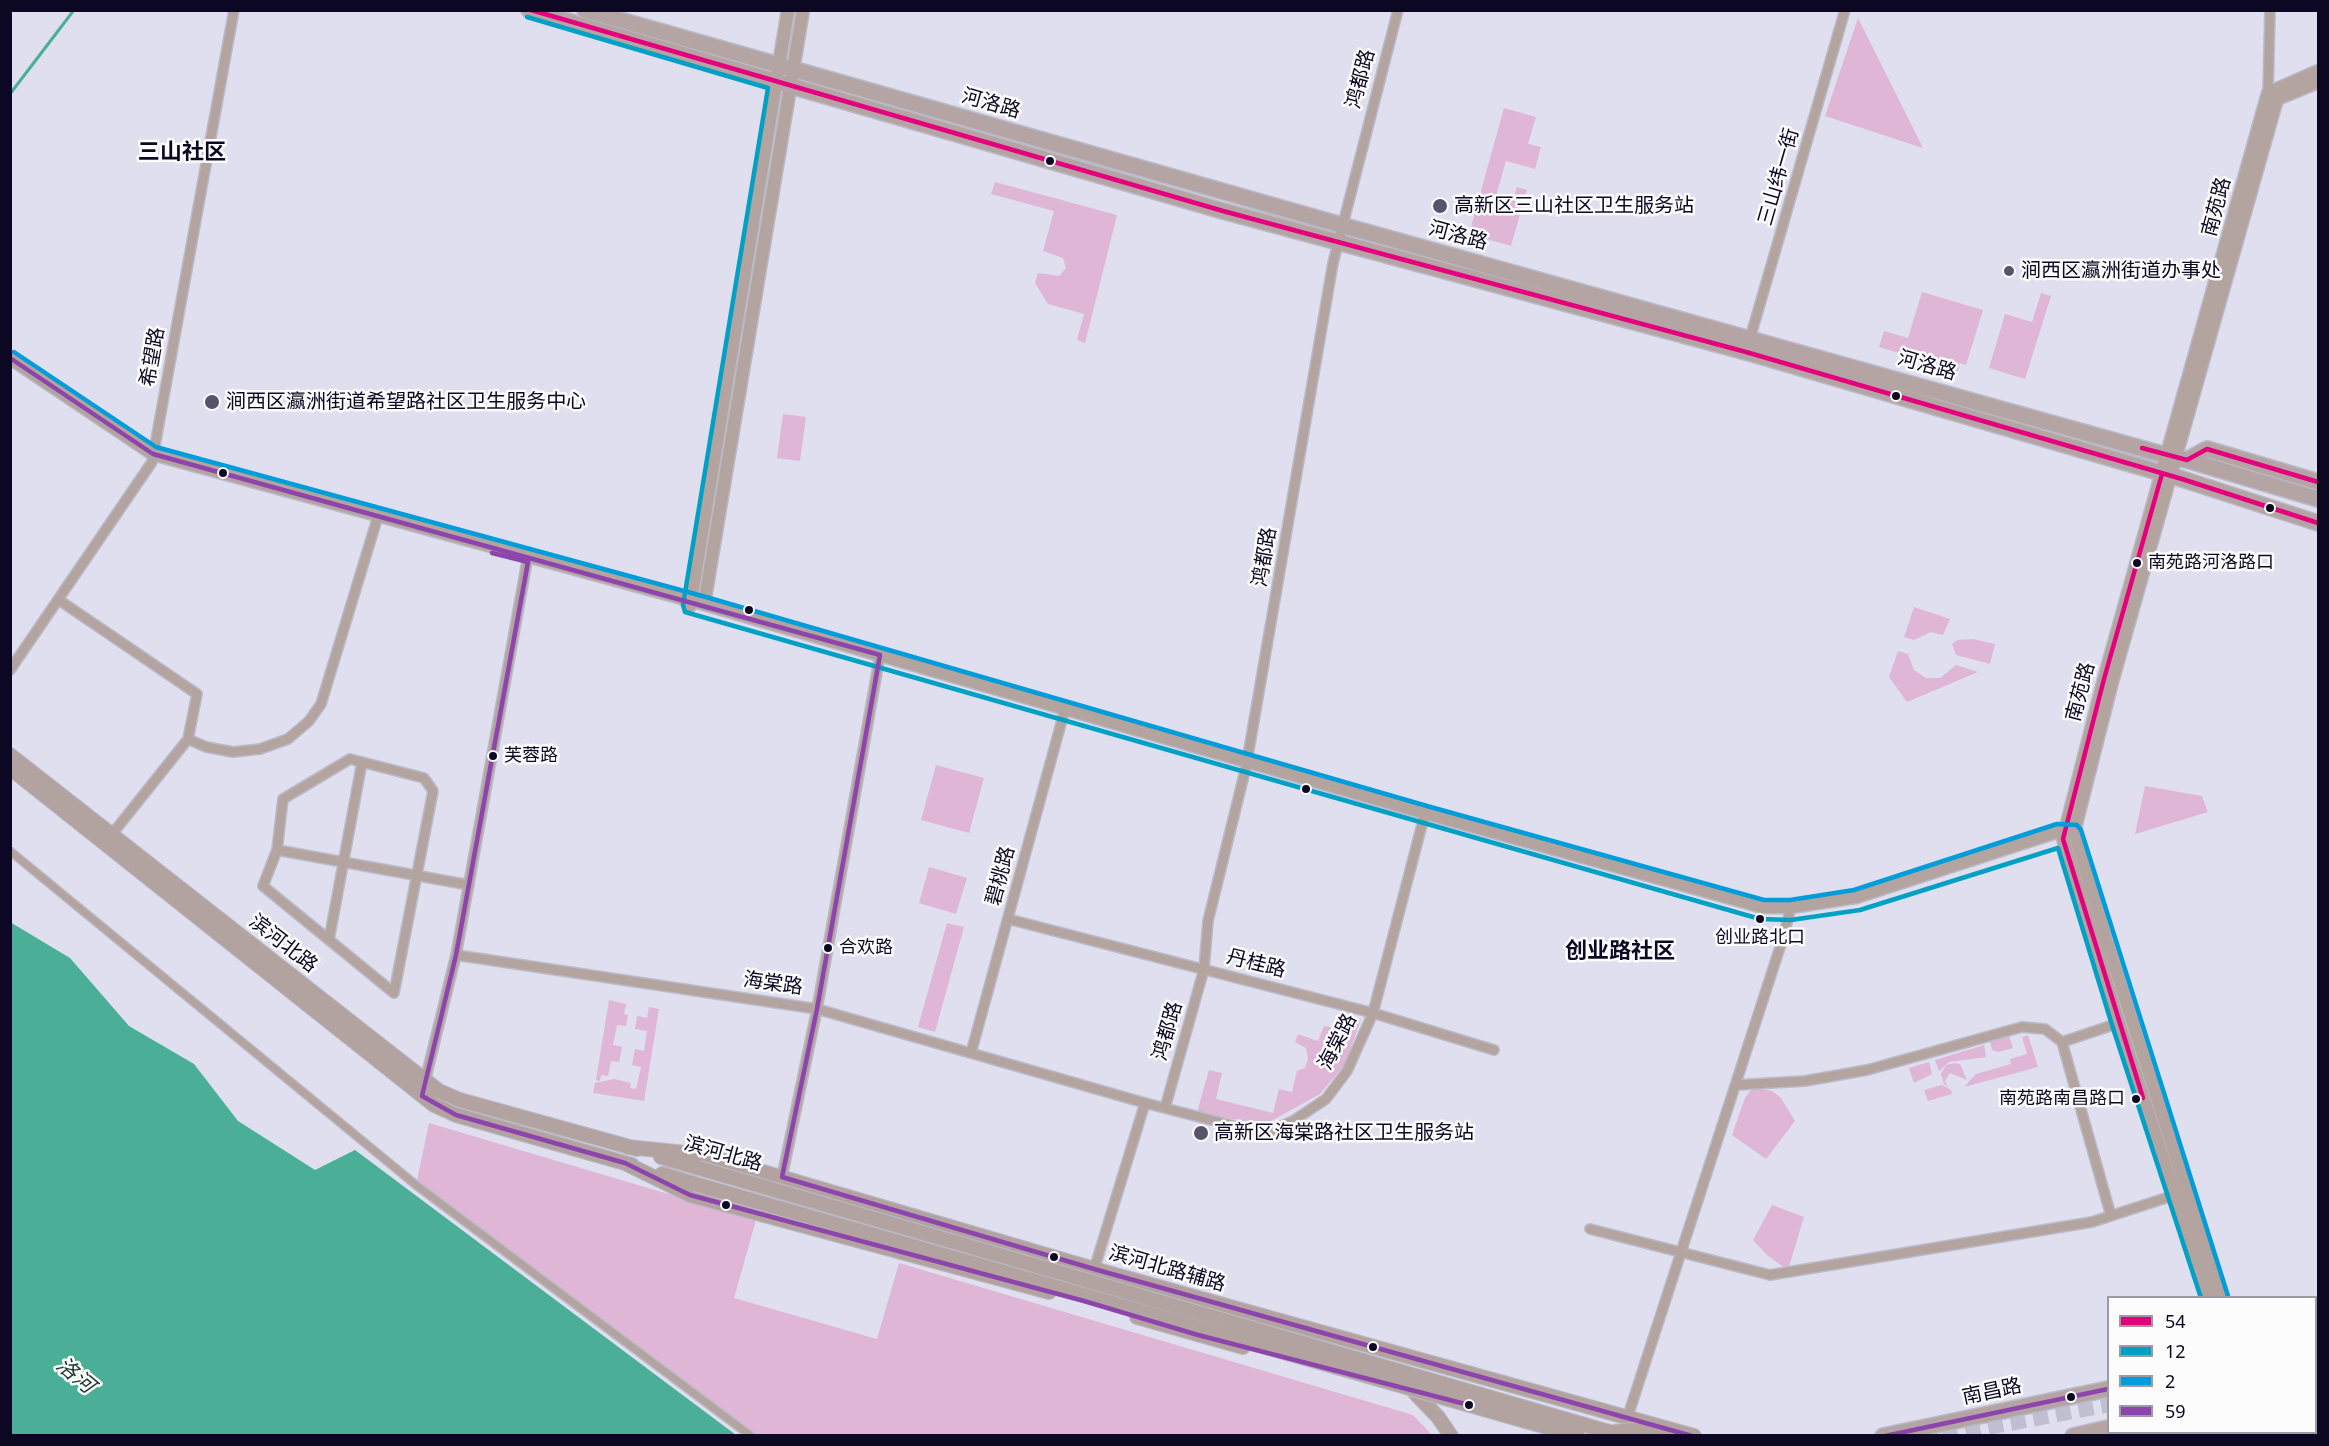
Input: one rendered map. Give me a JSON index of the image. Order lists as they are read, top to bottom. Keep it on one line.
{"streets":{"main road":["河洛路","滨河北路","滨河北路辅路","南昌路"],"street":["鸿都路","三山纬一街","南苑路","希望路","碧桃路","丹桂路","海棠路"]},"crossings":[["鸿都路","河洛路"],["鸿都路","丹桂路"],["鸿都路","海棠路"],["河洛路","三山纬一街"],["河洛路","南苑路"],["碧桃路","丹桂路"],["碧桃路","海棠路"],["滨河北路","滨河北路辅路"],["丹桂路","海棠路"]],"districts":["三山社区","创业路社区"],"water":["洛河"],"places":["高新区三山社区卫生服务站","涧西区瀛洲街道办事处","涧西区瀛洲街道希望路社区卫生服务中心","南苑路河洛路口","芙蓉路","创业路北口","合欢路","南苑路南昌路口","高新区海棠路社区卫生服务站"],"lines":["transit line 54","transit line 12","transit line 2","transit line 59"],"legend":["54","12","2","59"]}
